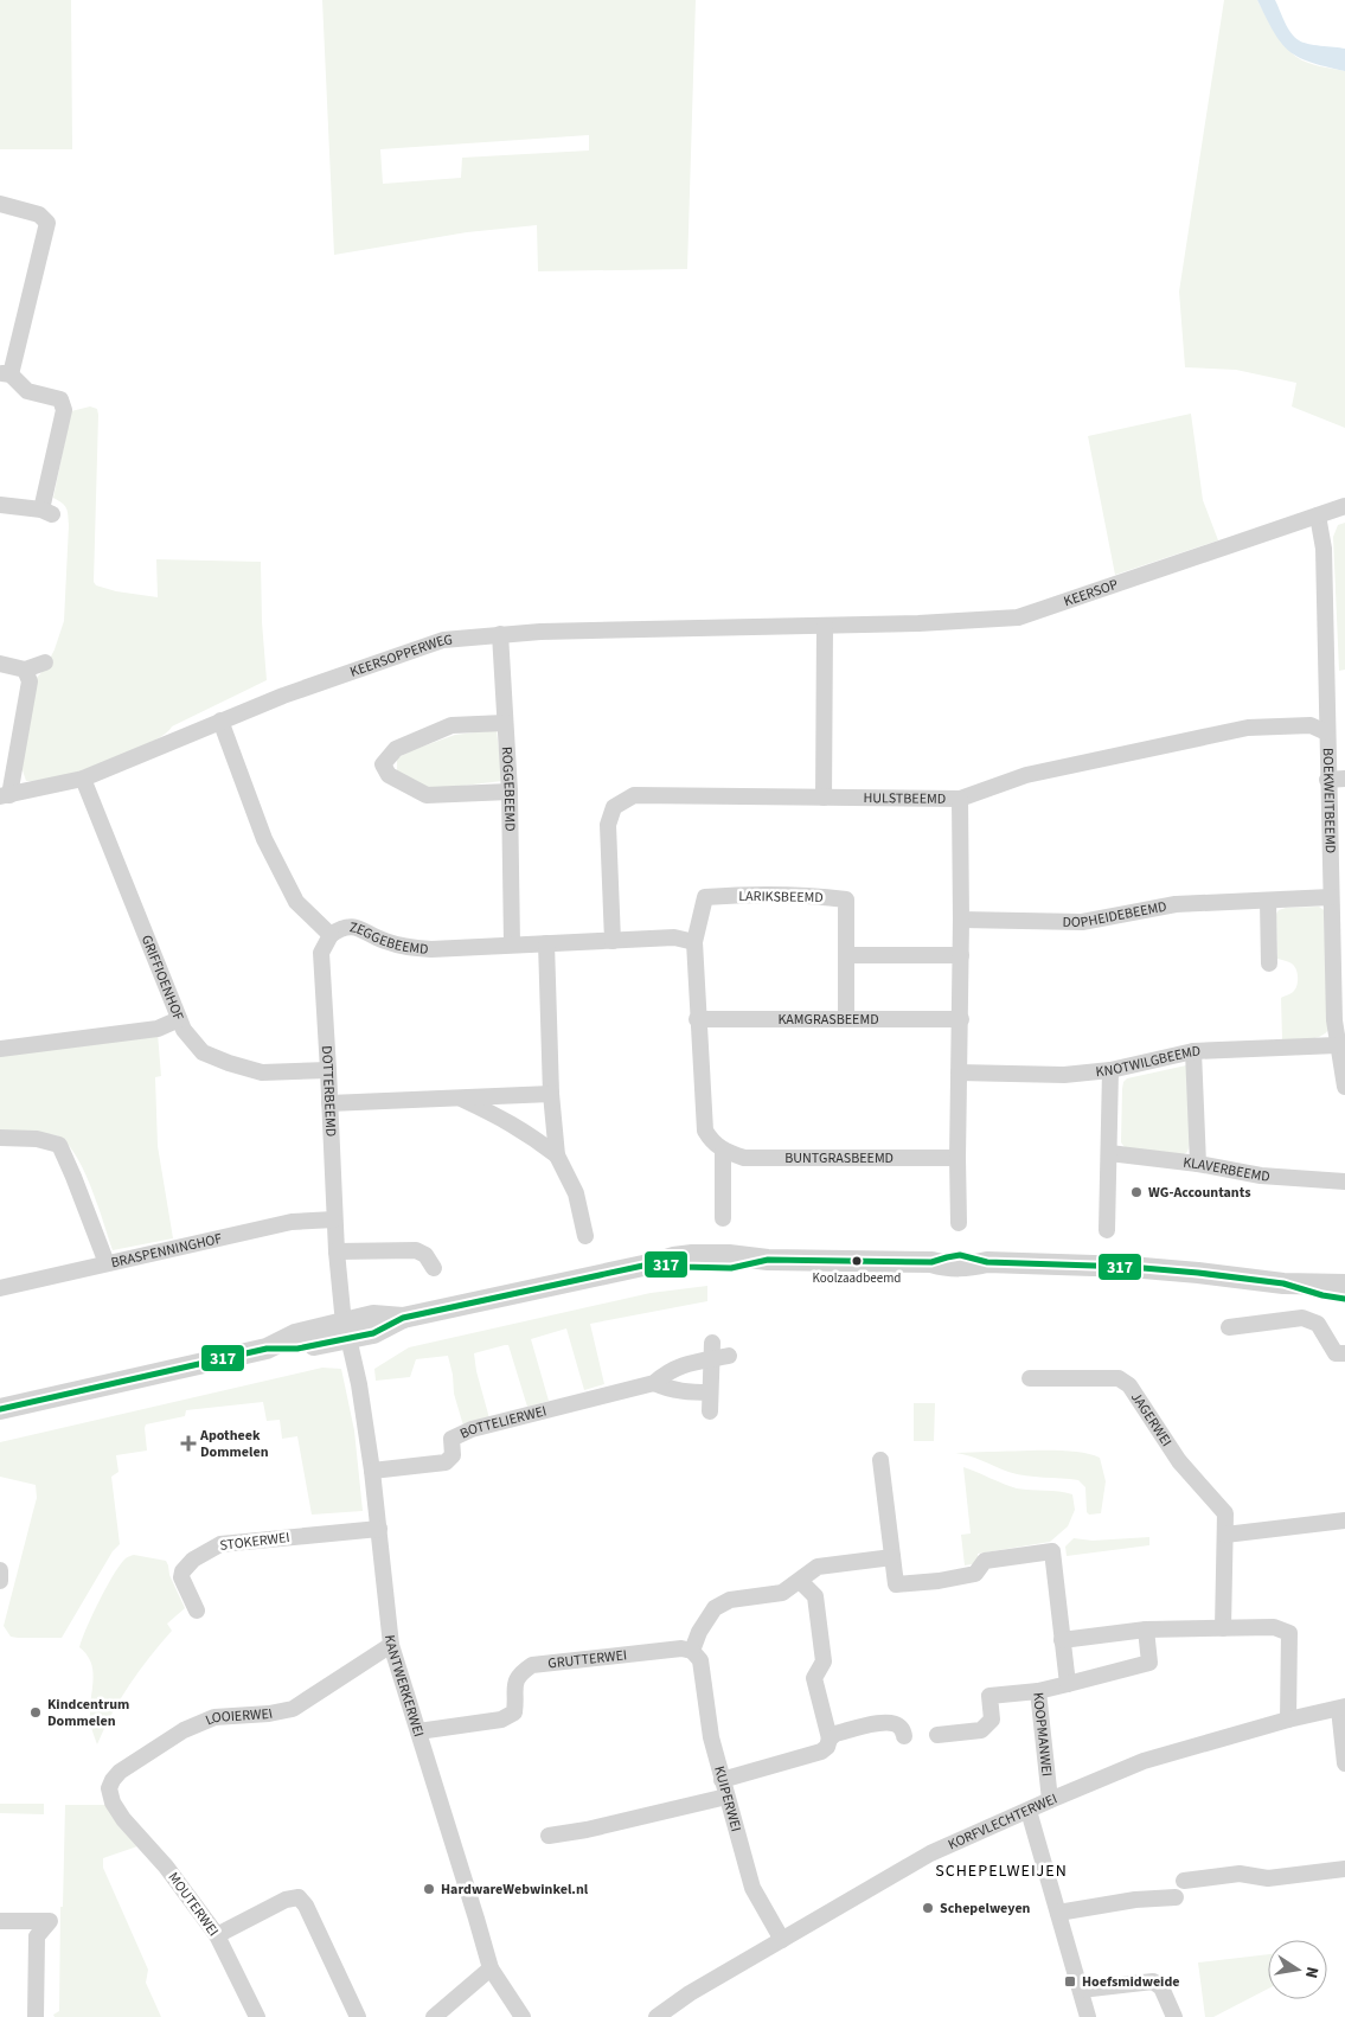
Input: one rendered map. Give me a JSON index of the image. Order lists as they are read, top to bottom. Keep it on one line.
{"streets":{"street":["KEERSOP","KEERSOPPERWEG","ROGGEBEEMD","HULSTBEEMD","BOEKWEITBEEMD","LARIKSBEEMD","DOPHEIDEBEEMD","ZEGGEBEEMD","GRIFFIOENHOF","KAMGRASBEEMD","KNOTWILGBEEMD","DOTTERBEEMD","BUNTGRASBEEMD","KLAVERBEEMD","BRASPENNINGHOF","JAGERWEI","BOTTELIERWEI","STOKERWEI","GRUTTERWEI","KANTWERKERWEI","LOOIERWEI","KOOPMANWEI","KUIPERWEI","KORFVLECHTERWEI","MOUTERWEI"]},"crossings":[["KEERSOP","KEERSOPPERWEG"],["KEERSOP","BOEKWEITBEEMD"],["KEERSOPPERWEG","ROGGEBEEMD"],["KEERSOPPERWEG","ZEGGEBEEMD"],["KEERSOPPERWEG","GRIFFIOENHOF"],["ROGGEBEEMD","ZEGGEBEEMD"],["HULSTBEEMD","BOEKWEITBEEMD"],["HULSTBEEMD","ZEGGEBEEMD"],["BOEKWEITBEEMD","DOPHEIDEBEEMD"],["BOEKWEITBEEMD","KNOTWILGBEEMD"],["LARIKSBEEMD","ZEGGEBEEMD"],["LARIKSBEEMD","KAMGRASBEEMD"],["ZEGGEBEEMD","DOTTERBEEMD"],["GRIFFIOENHOF","DOTTERBEEMD"],["DOTTERBEEMD","BRASPENNINGHOF"],["DOTTERBEEMD","KANTWERKERWEI"],["BOTTELIERWEI","KANTWERKERWEI"],["STOKERWEI","KANTWERKERWEI"],["GRUTTERWEI","KANTWERKERWEI"],["GRUTTERWEI","KUIPERWEI"],["KANTWERKERWEI","LOOIERWEI"],["LOOIERWEI","MOUTERWEI"],["KOOPMANWEI","KORFVLECHTERWEI"],["KUIPERWEI","KORFVLECHTERWEI"]],"districts":["SCHEPELWEIJEN"],"places":{"other":["WG-Accountants","Koolzaadbeemd","Kindcentrum Dommelen","HardwareWebwinkel.nl","Schepelweyen"],"health":["Apotheek Dommelen"],"transit":["Hoefsmidweide"]},"lines":["transit line 317"],"north":"right"}
